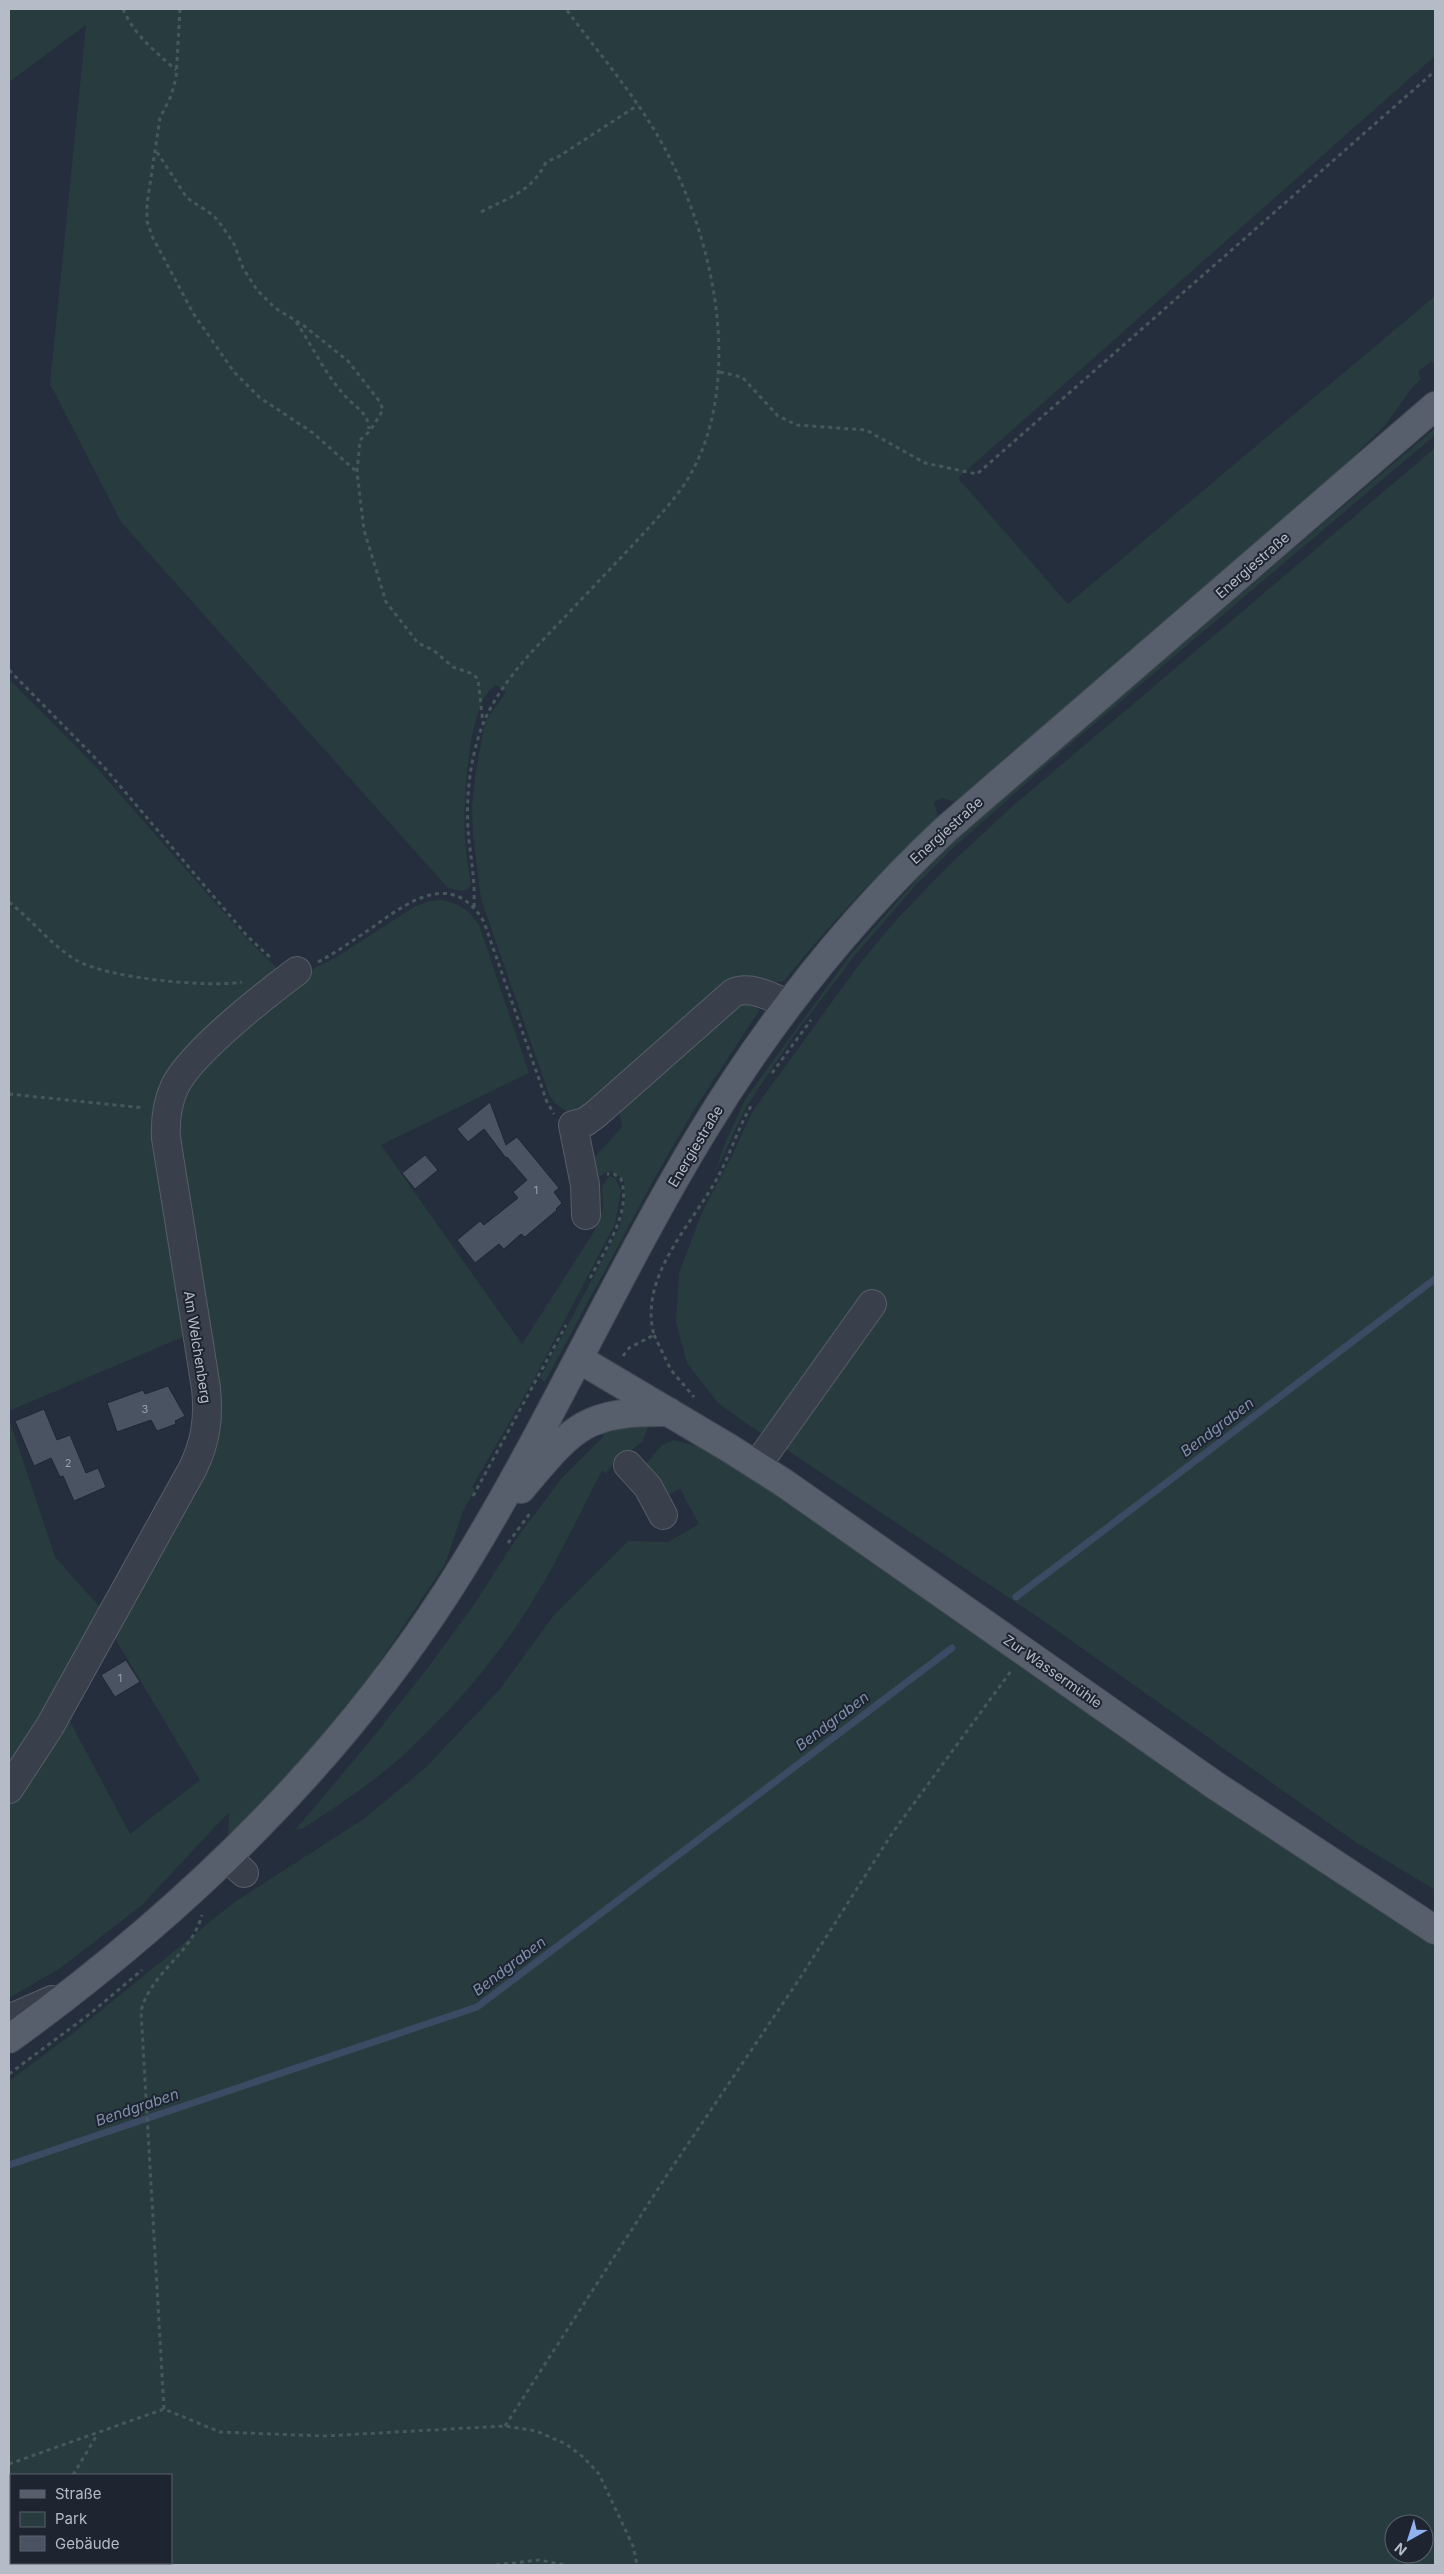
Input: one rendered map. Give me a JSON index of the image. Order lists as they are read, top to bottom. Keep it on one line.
{"streets":{"main road":["Energiestraße","Zur Wassermühle"],"street":["Am Welchenberg"]},"crossings":[["Energiestraße","Zur Wassermühle"]],"water":["Bendgraben"],"house_numbers":["1","3","2","1"],"legend":["Straße","Park","Gebäude"],"north":"bottom left"}
